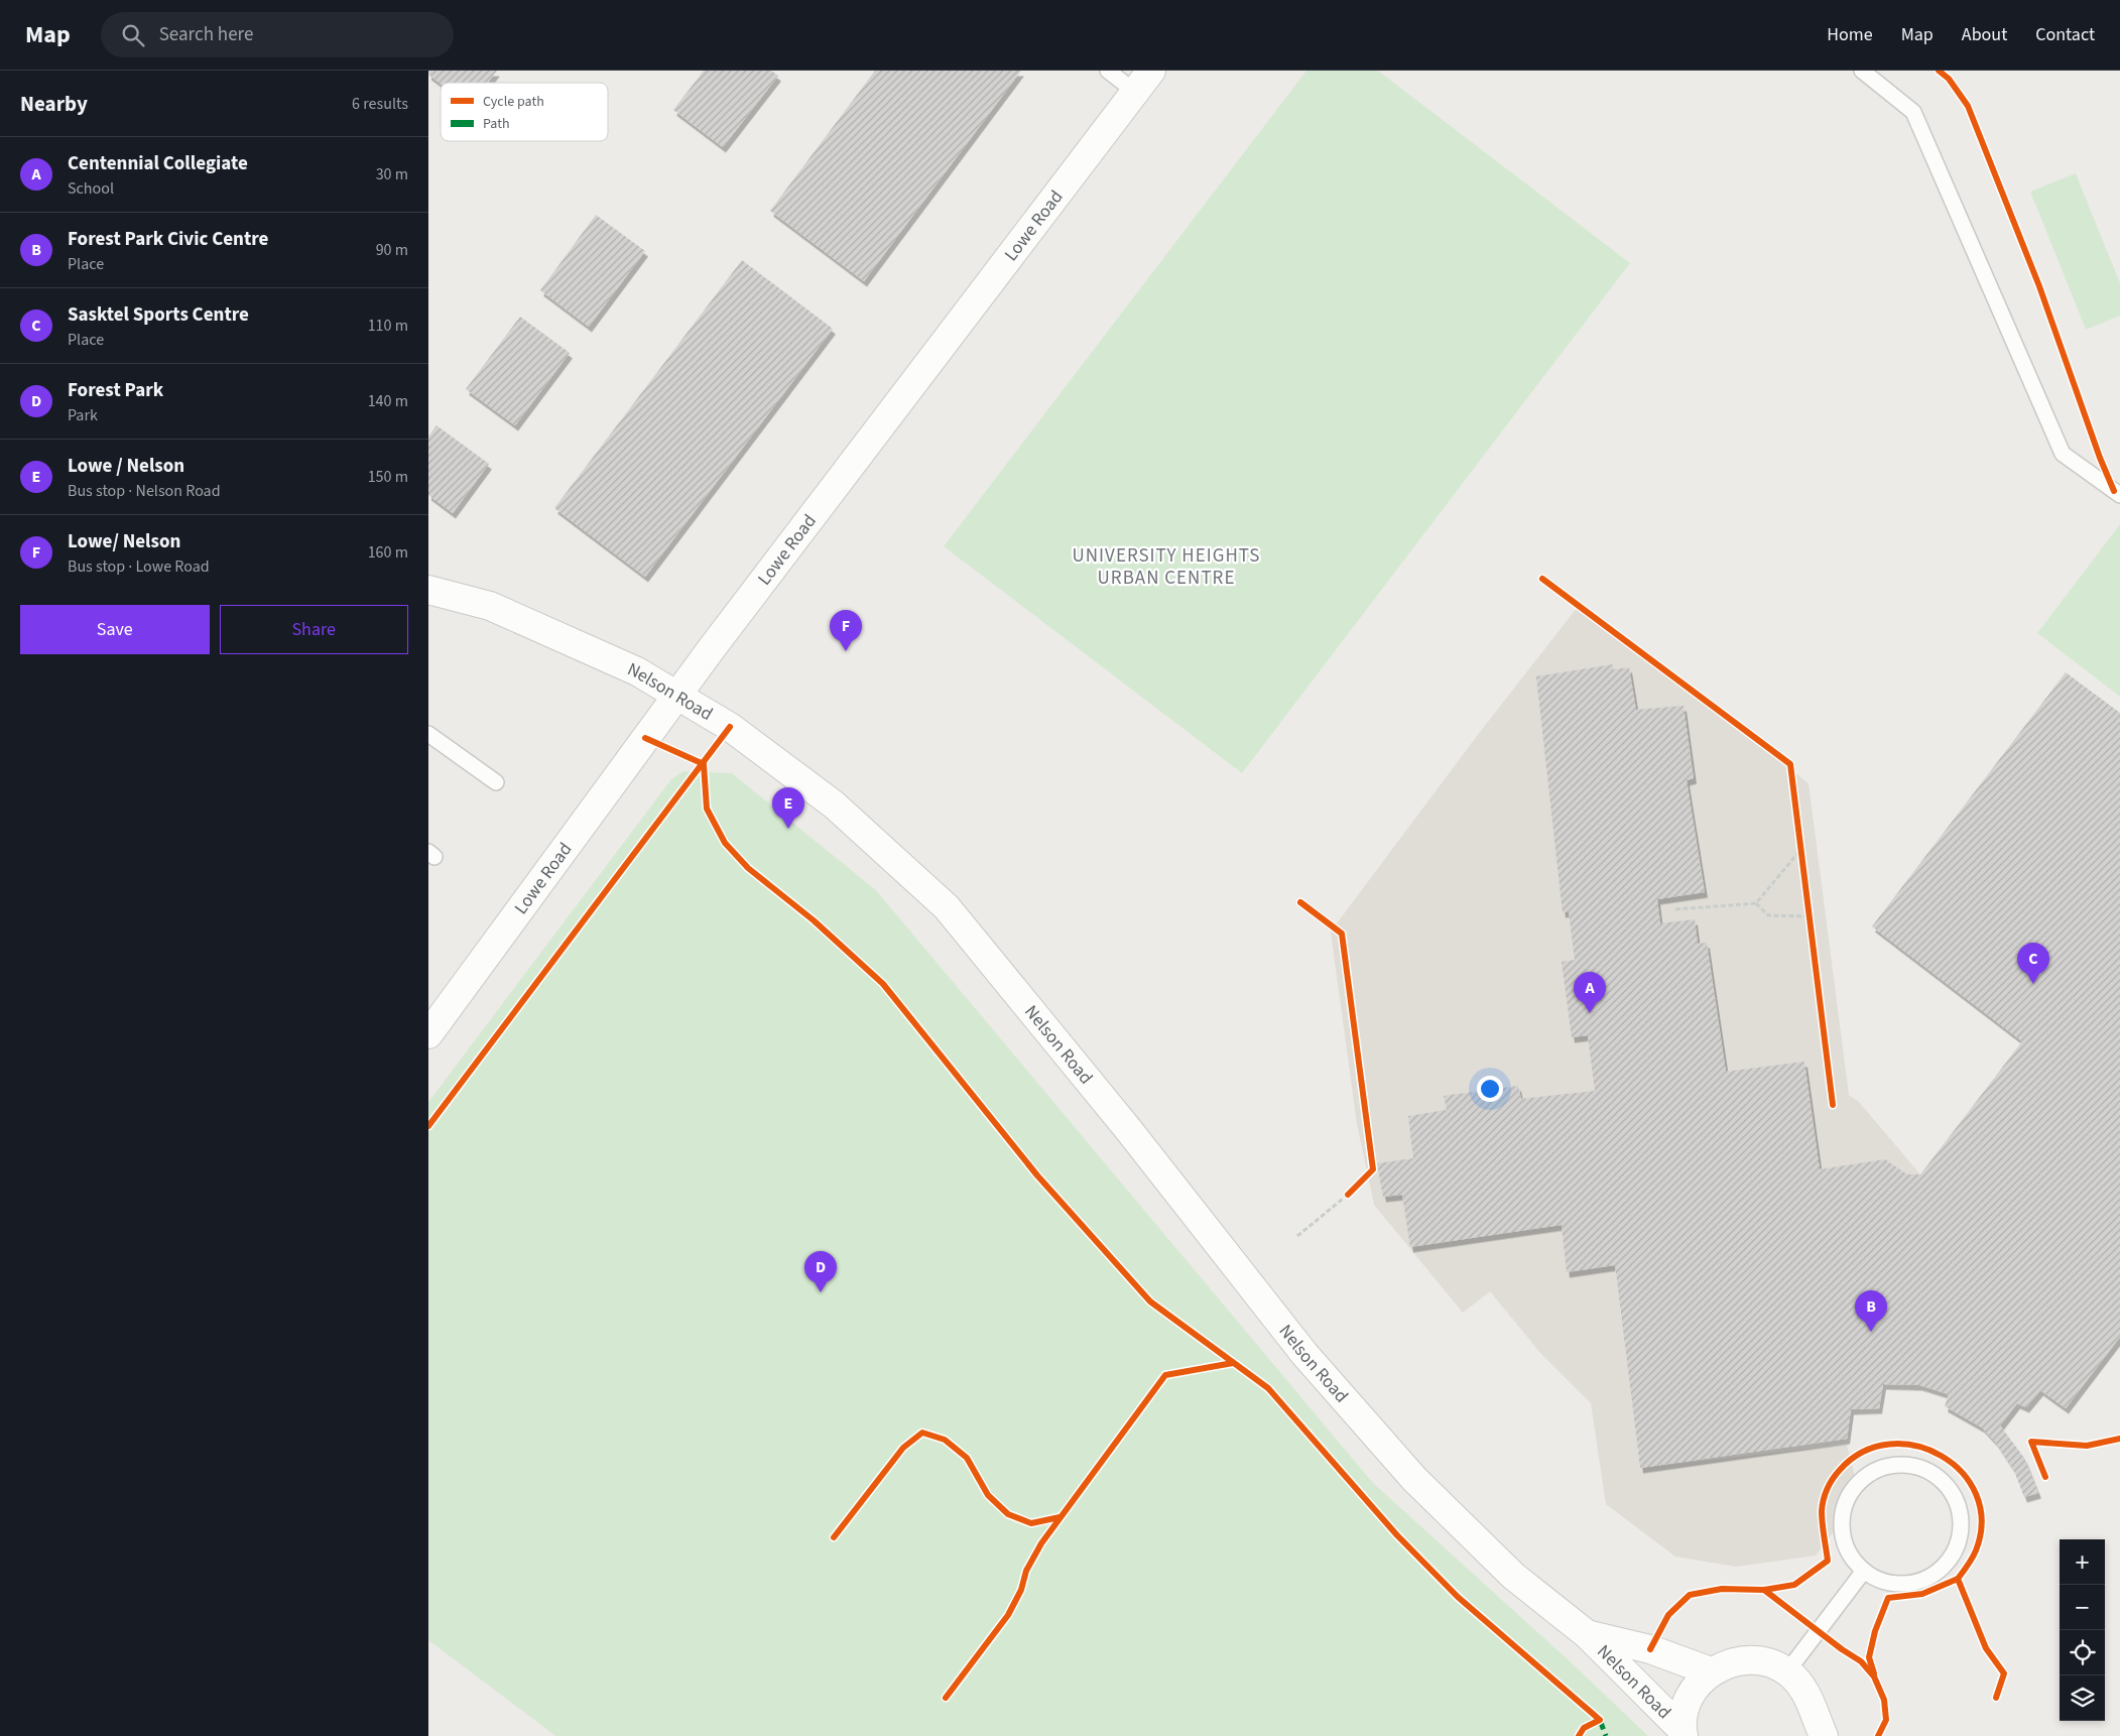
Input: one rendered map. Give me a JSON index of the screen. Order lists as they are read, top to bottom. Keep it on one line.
{"streets":{"street":["Lowe Road","Nelson Road"]},"crossings":[["Lowe Road","Nelson Road"]],"districts":["UNIVERSITY HEIGHTS URBAN CENTRE"],"legend":["Cycle path","Path"],"page":{"header":"Map","search":"Search here","nav":["Home","Map","About","Contact"],"heading":["Nearby","6 results"],"list":[{"mark":"A","name":"Centennial Collegiate","note":"School","value":"30 m"},{"mark":"B","name":"Forest Park Civic Centre","note":"Place","value":"90 m"},{"mark":"C","name":"Sasktel Sports Centre","note":"Place","value":"110 m"},{"mark":"D","name":"Forest Park","note":"Park","value":"140 m"},{"mark":"E","name":"Lowe / Nelson","note":"Bus stop · Nelson Road","value":"150 m"},{"mark":"F","name":"Lowe/ Nelson","note":"Bus stop · Lowe Road","value":"160 m"}],"buttons":["Save","Share"],"pins":["F","E","C","A","D","B"],"map_buttons":["+","−"]}}
